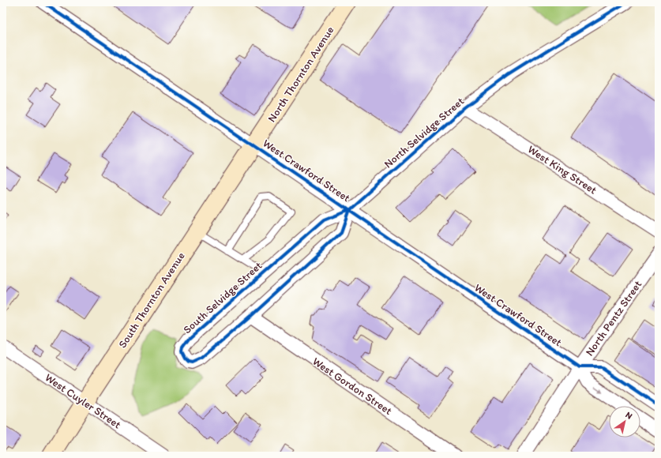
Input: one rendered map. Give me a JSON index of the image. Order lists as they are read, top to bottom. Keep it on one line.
{"streets":{"main road":["North Thornton Avenue","South Thornton Avenue"],"street":["North Selvidge Street","West King Street","West Crawford Street","South Selvidge Street","North Pentz Street","West Gordon Street","West Cuyler Street"]},"crossings":[["North Thornton Avenue","West Crawford Street"],["North Thornton Avenue","South Thornton Avenue"],["North Selvidge Street","West King Street"],["North Selvidge Street","West Crawford Street"],["North Selvidge Street","South Selvidge Street"],["West Crawford Street","South Selvidge Street"],["West Crawford Street","South Thornton Avenue"],["West Crawford Street","North Pentz Street"],["South Selvidge Street","West Gordon Street"],["South Thornton Avenue","West Cuyler Street"]],"north":"top right"}
